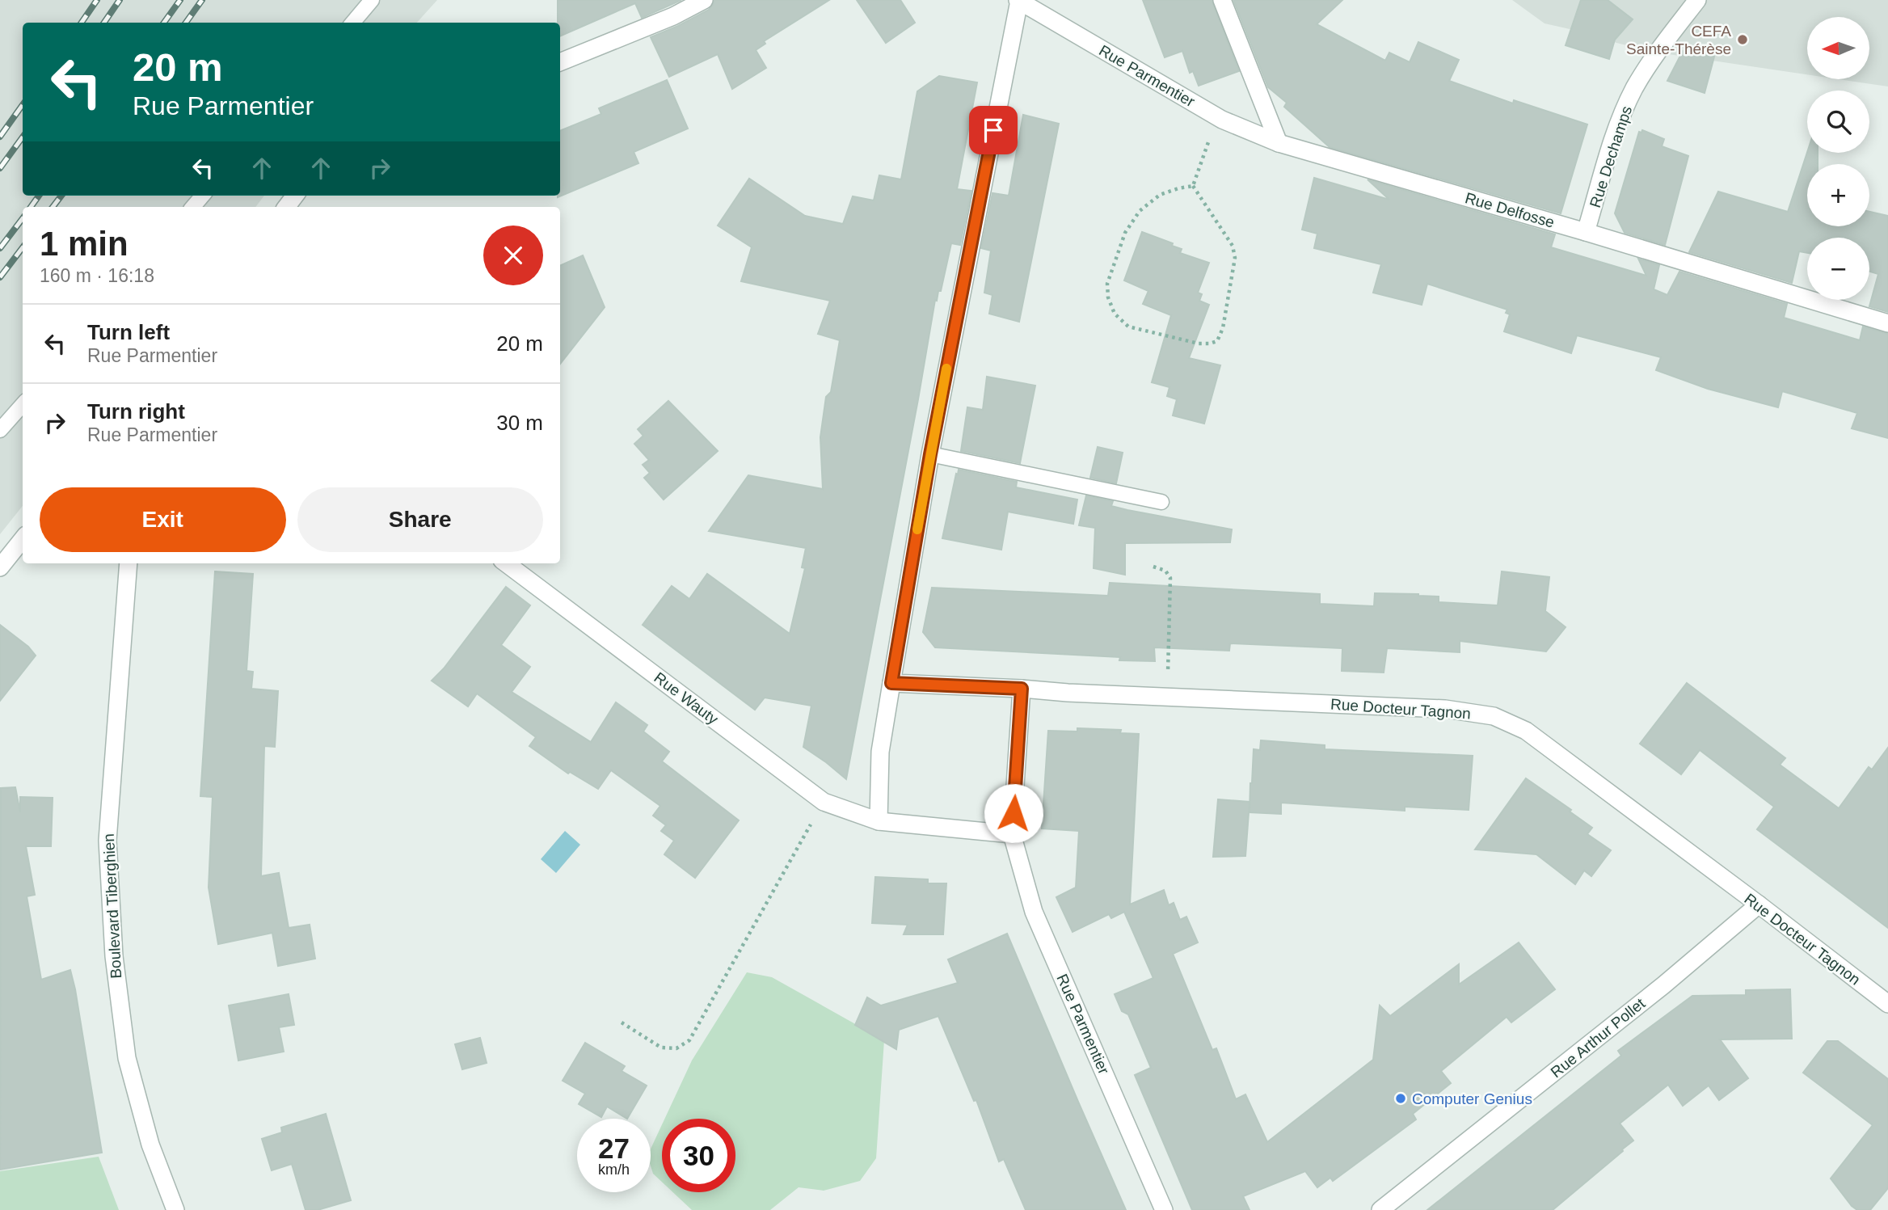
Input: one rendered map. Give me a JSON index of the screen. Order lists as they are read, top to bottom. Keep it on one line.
{"streets":{"street":["Rue Parmentier","Rue Dechamps","Rue Delfosse","Rue Wauty","Rue Docteur Tagnon","Boulevard Tiberghien","Rue Arthur Pollet"]},"crossings":[["Rue Parmentier","Rue Delfosse"],["Rue Parmentier","Rue Wauty"],["Rue Parmentier","Rue Docteur Tagnon"],["Rue Dechamps","Rue Delfosse"],["Rue Docteur Tagnon","Rue Arthur Pollet"]],"places":["CEFA Sainte-Thérèse","Computer Genius"],"north":"left","page":{"map_buttons":["+","−"],"turn":["20 m","Rue Parmentier"],"heading":["1 min","160 m · 16:18"],"list":[{"name":"Turn left","note":"Rue Parmentier","value":"20 m"},{"name":"Turn right","note":"Rue Parmentier","value":"30 m"}],"buttons":["Exit","Share"],"speed":"27 km/h","limit":"30"}}
